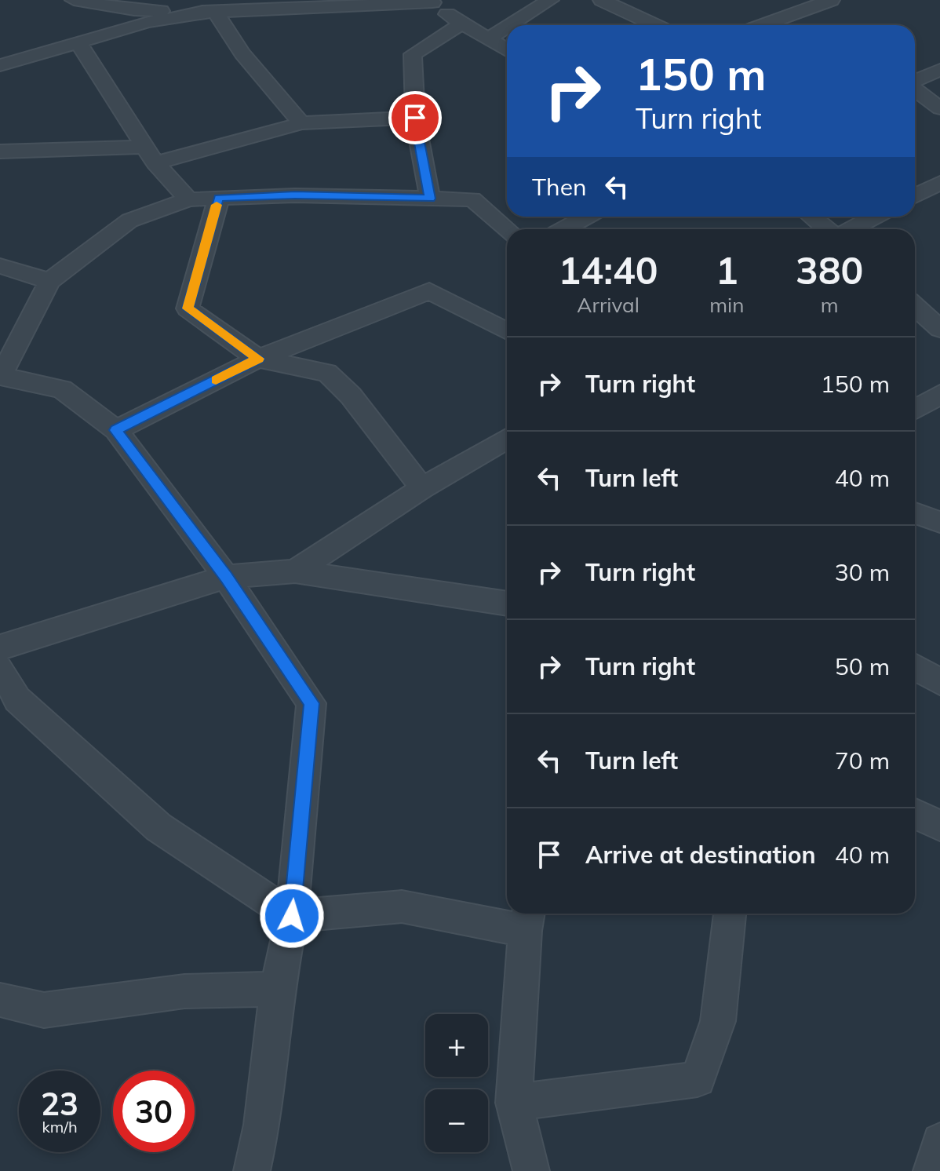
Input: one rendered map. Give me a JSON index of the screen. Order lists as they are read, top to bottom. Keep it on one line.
{"page":{"turn":["150 m","Turn right"],"then":"Then","eta":["14:40","Arrival","1","min","380","m"],"list":[{"name":"Turn right","value":"150 m"},{"name":"Turn left","value":"40 m"},{"name":"Turn right","value":"30 m"},{"name":"Turn right","value":"50 m"},{"name":"Turn left","value":"70 m"},{"name":"Arrive at destination","value":"40 m"}],"map_buttons":["+","−"],"speed":"23 km/h","limit":"30"}}
